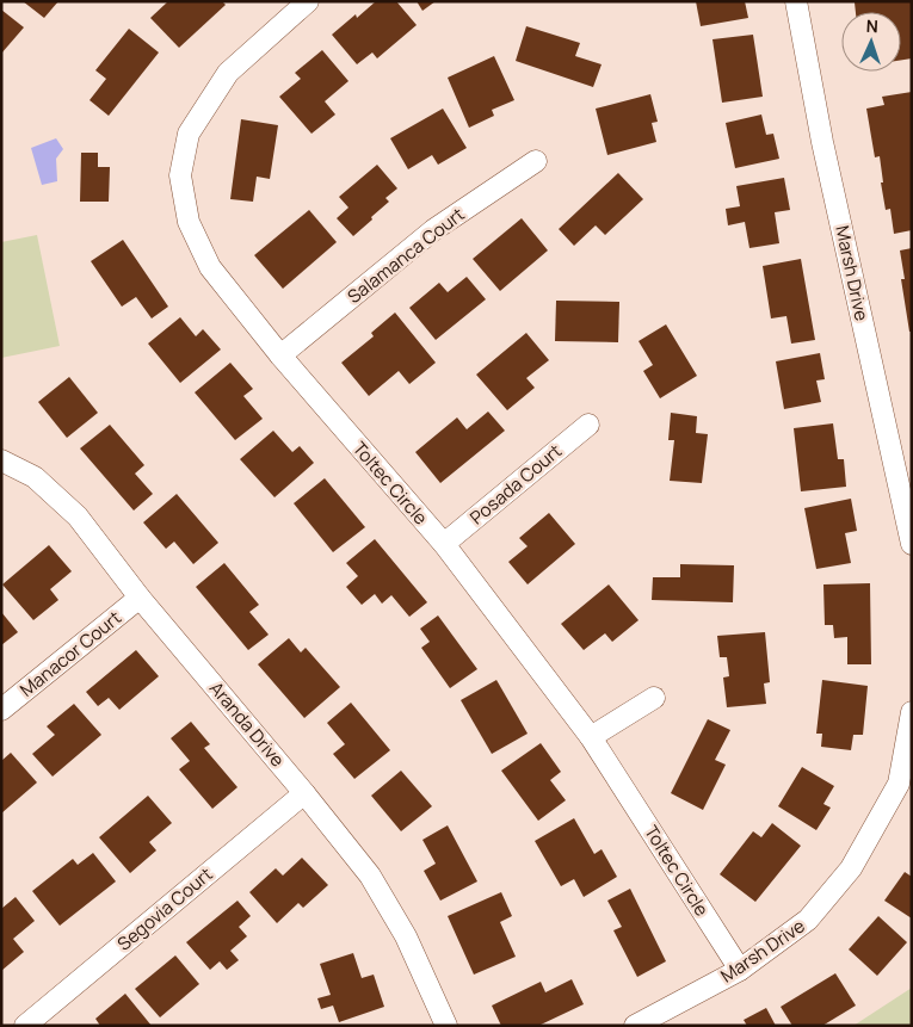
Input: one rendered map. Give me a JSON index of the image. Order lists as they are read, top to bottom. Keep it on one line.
{"streets":{"street":["Salamanca Court","Marsh Drive","Toltec Circle","Posada Court","Manacor Court","Aranda Drive","Segovia Court"]},"crossings":[["Salamanca Court","Toltec Circle"],["Marsh Drive","Toltec Circle"],["Toltec Circle","Posada Court"],["Manacor Court","Aranda Drive"],["Aranda Drive","Segovia Court"]],"north":"top"}
